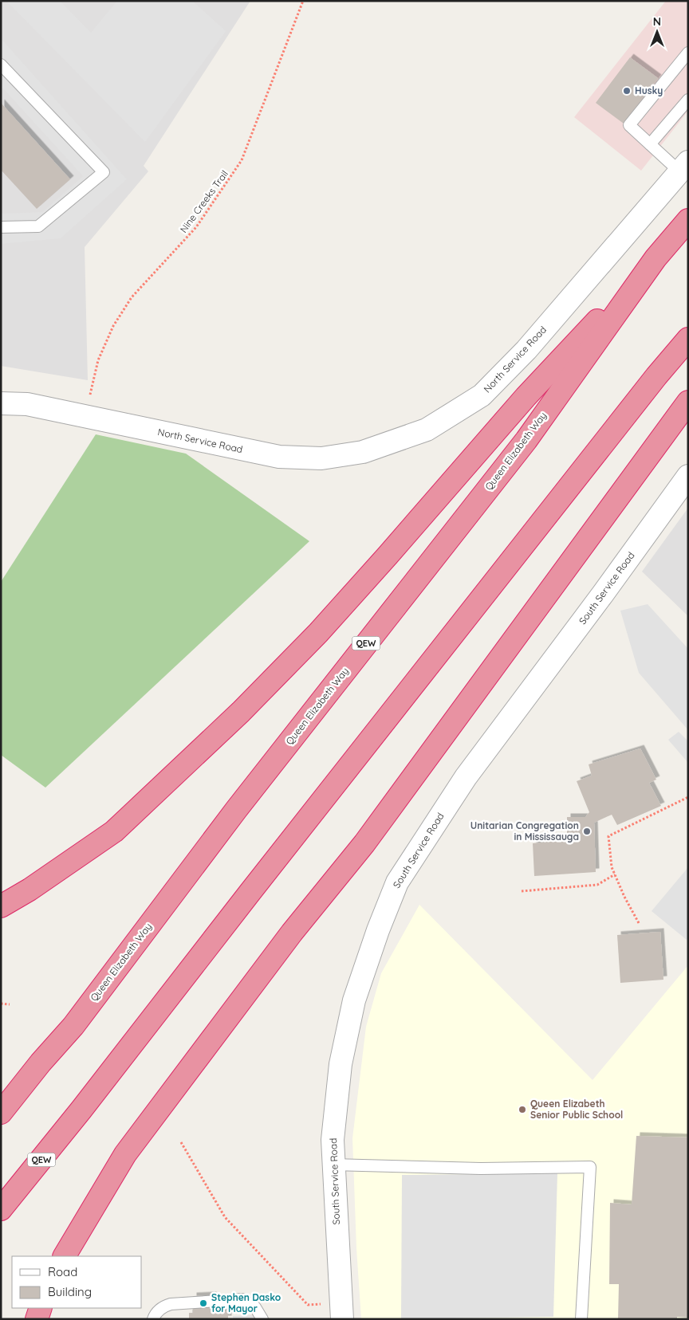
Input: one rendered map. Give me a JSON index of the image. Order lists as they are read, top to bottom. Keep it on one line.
{"streets":{"highway":["Queen Elizabeth Way","QEW"],"street":["North Service Road","South Service Road"],"path":["Nine Creeks Trail"]},"crossings":[["Nine Creeks Trail","North Service Road"]],"places":["Husky","Unitarian Congregation in Mississauga","Queen Elizabeth Senior Public School","Stephen Dasko for Mayor"],"legend":["Road","Building"],"north":"top"}
